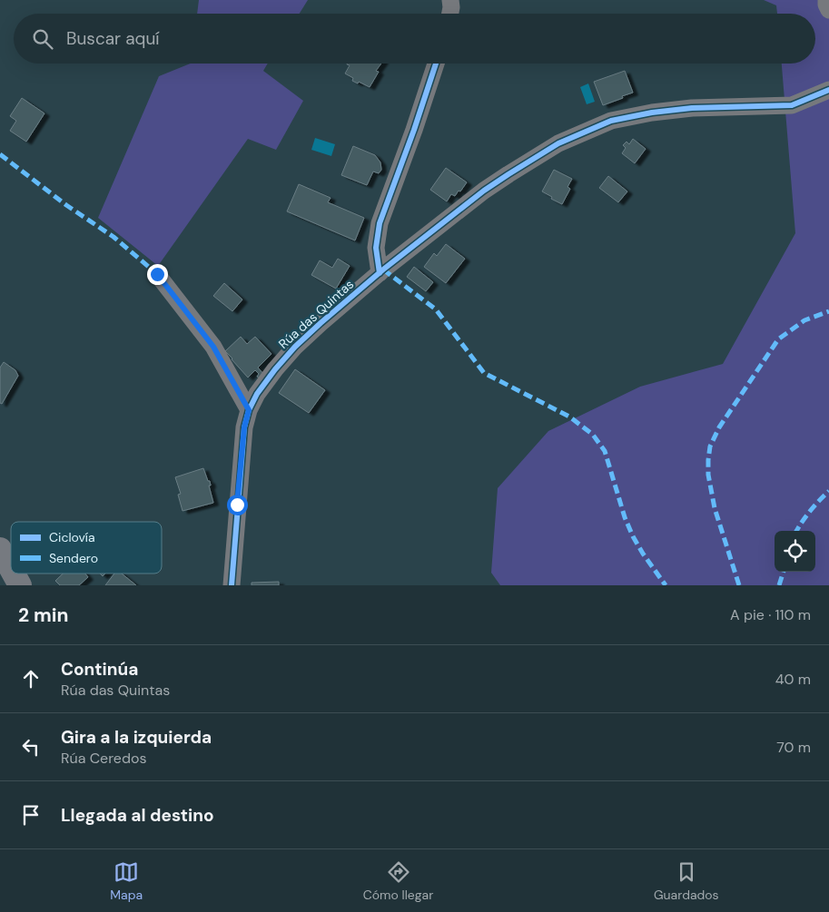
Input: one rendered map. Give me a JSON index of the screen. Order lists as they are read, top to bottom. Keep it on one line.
{"streets":{"street":["Rúa das Quintas"]},"legend":["Ciclovía","Sendero"],"page":{"search":"Buscar aquí","heading":["2 min","A pie · 110 m"],"list":[["Continúa","Rúa das Quintas","40 m"],["Gira a la izquierda","Rúa Ceredos","70 m"],"Llegada al destino"],"nav":["Mapa","Cómo llegar","Guardados"]}}
